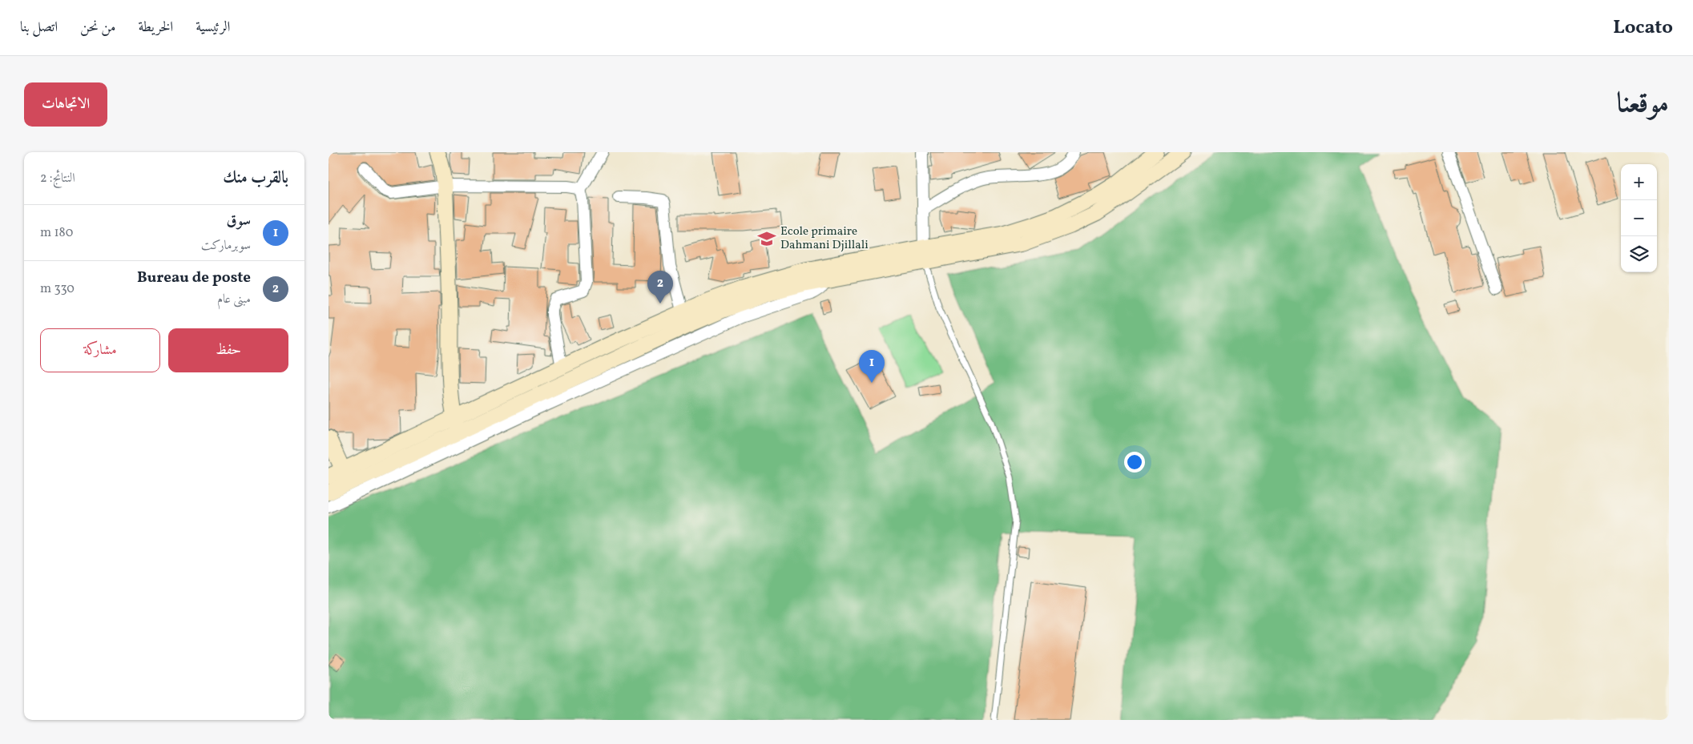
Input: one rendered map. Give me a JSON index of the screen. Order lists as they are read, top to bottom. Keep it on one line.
{"places":{"school or university":["Ecole primaire Dahmani Djillali"]},"page":{"header":"Locato","nav":["الرئيسية","الخريطة","من نحن","اتصل بنا"],"title":"موقعنا","buttons":["الاتجاهات",["حفظ","مشاركة"]],"heading":["بالقرب منك","النتائج: 2"],"map_buttons":["+","−"],"list":[{"mark":"1","name":"سوق","note":"سوبرماركت","value":"180 m"},{"mark":"2","name":"Bureau de poste","note":"مبنى عام","value":"330 m"}],"pins":["2","1"]}}
